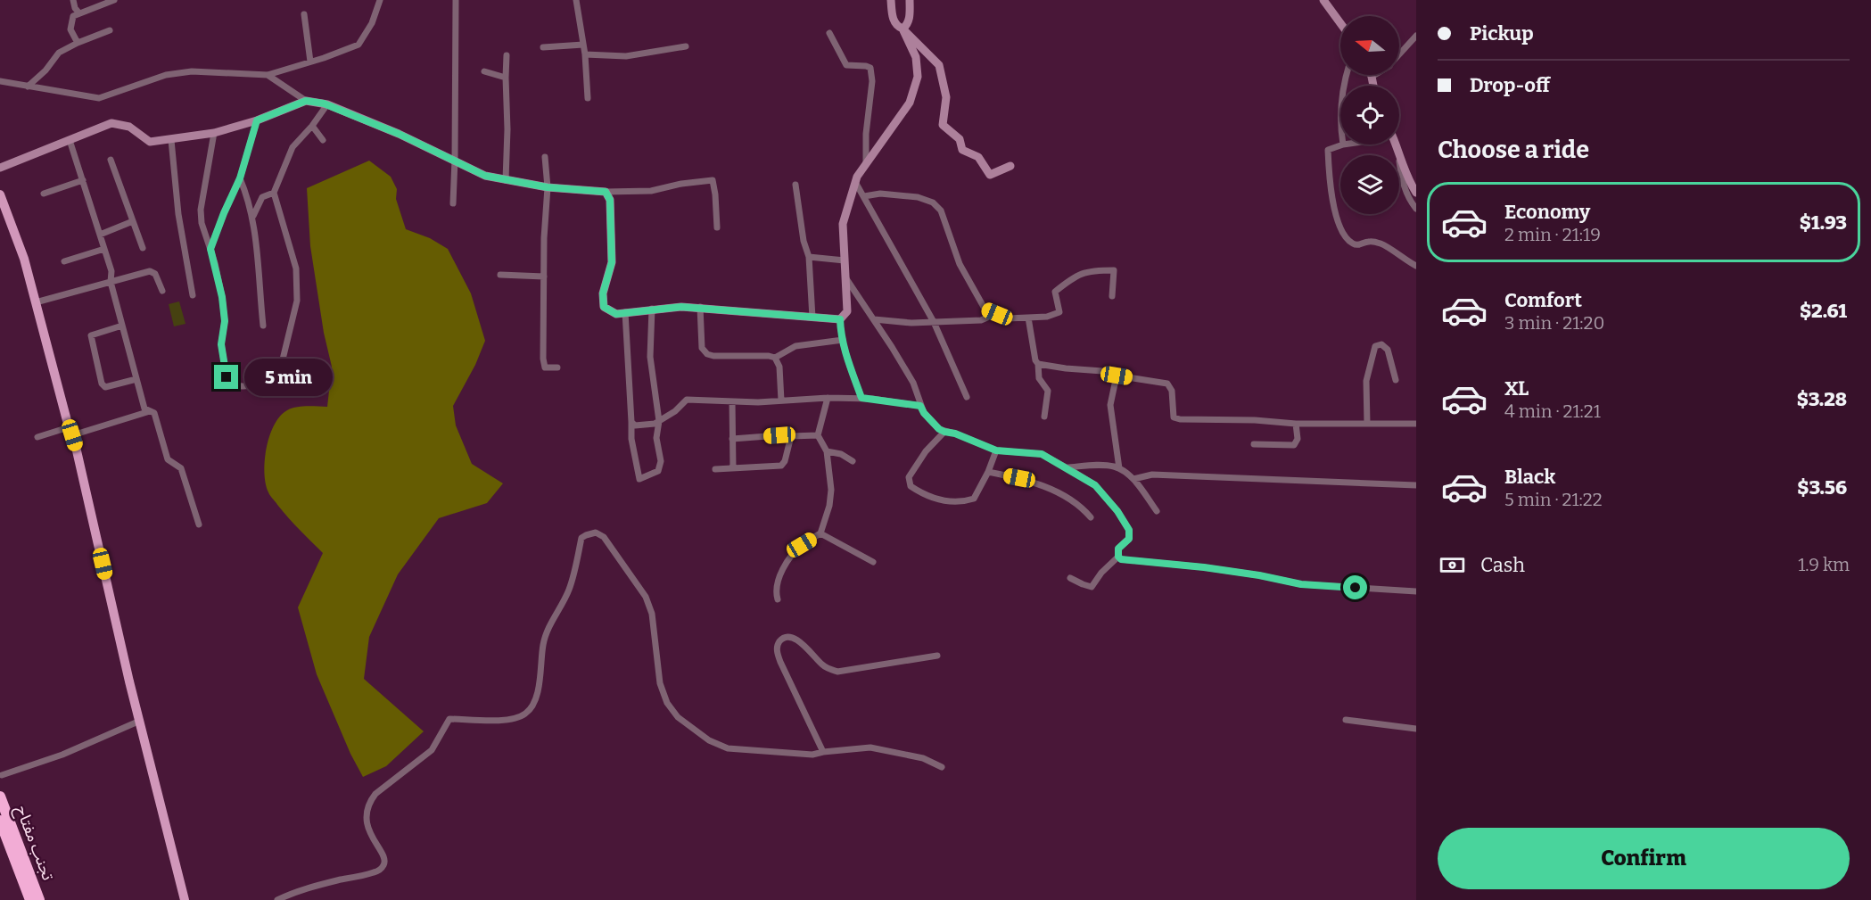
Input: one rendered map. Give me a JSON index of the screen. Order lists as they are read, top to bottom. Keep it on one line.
{"streets":{"highway":["تجنب مفتاح"]},"north":"left","page":{"banner":["Pickup","Drop-off"],"heading":"Choose a ride","list":[{"name":"Economy","note":"2 min · 21:19","value":"$1.93"},{"name":"Comfort","note":"3 min · 21:20","value":"$2.61"},{"name":"XL","note":"4 min · 21:21","value":"$3.28"},{"name":"Black","note":"5 min · 21:22","value":"$3.56"}],"bubble":"5 min","pay":["Cash","1.9 km"],"buttons":"Confirm"}}
